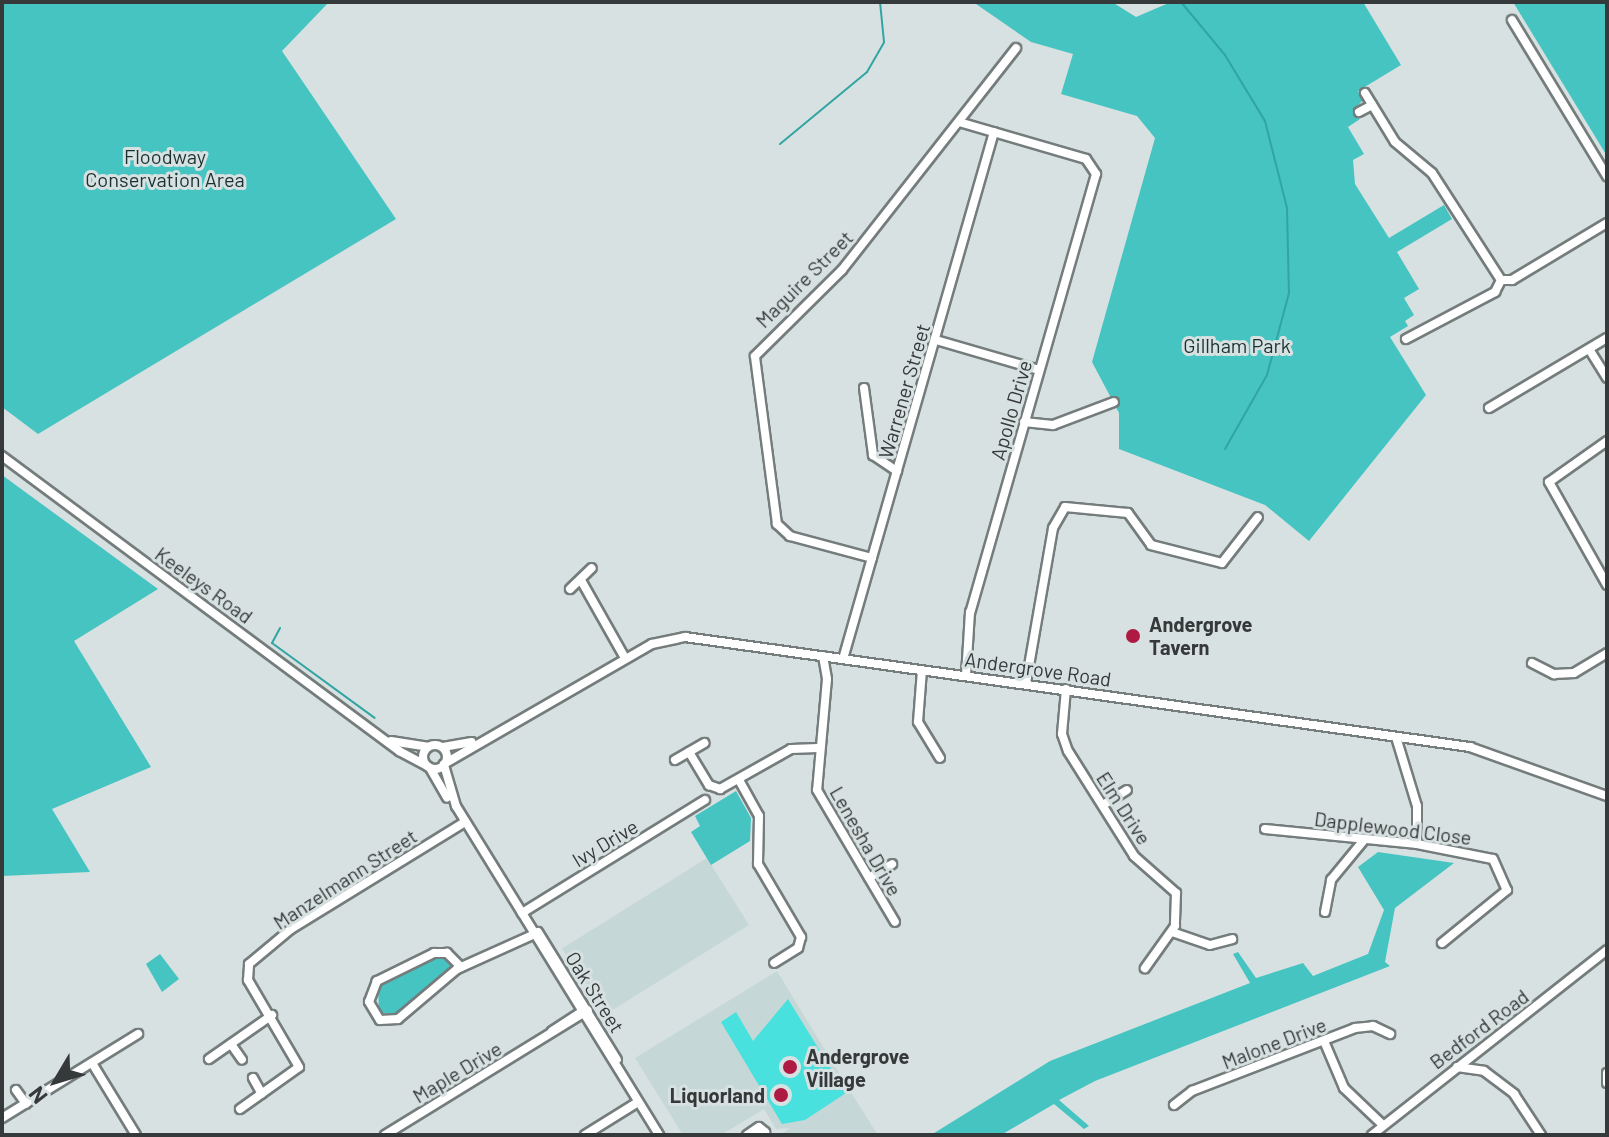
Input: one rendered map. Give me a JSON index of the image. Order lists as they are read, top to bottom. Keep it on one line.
{"streets":{"street":["Maguire Street","Warrener Street","Apollo Drive","Keeleys Road","Andergrove Road","Elm Drive","Dapplewood Close","Lenesha Drive","Ivy Drive","Manzelmann Street","Oak Street","Bedford Road","Malone Drive","Maple Drive"]},"crossings":[["Maguire Street","Warrener Street"],["Warrener Street","Andergrove Road"],["Warrener Street","Lenesha Drive"],["Apollo Drive","Andergrove Road"],["Keeleys Road","Andergrove Road"],["Keeleys Road","Oak Street"],["Andergrove Road","Elm Drive"],["Andergrove Road","Lenesha Drive"],["Andergrove Road","Oak Street"],["Ivy Drive","Oak Street"],["Manzelmann Street","Oak Street"],["Oak Street","Maple Drive"]],"parks":["Floodway Conservation Area","Gillham Park"],"places":["Andergrove Tavern","Andergrove Village","Liquorland"],"north":"bottom left"}
